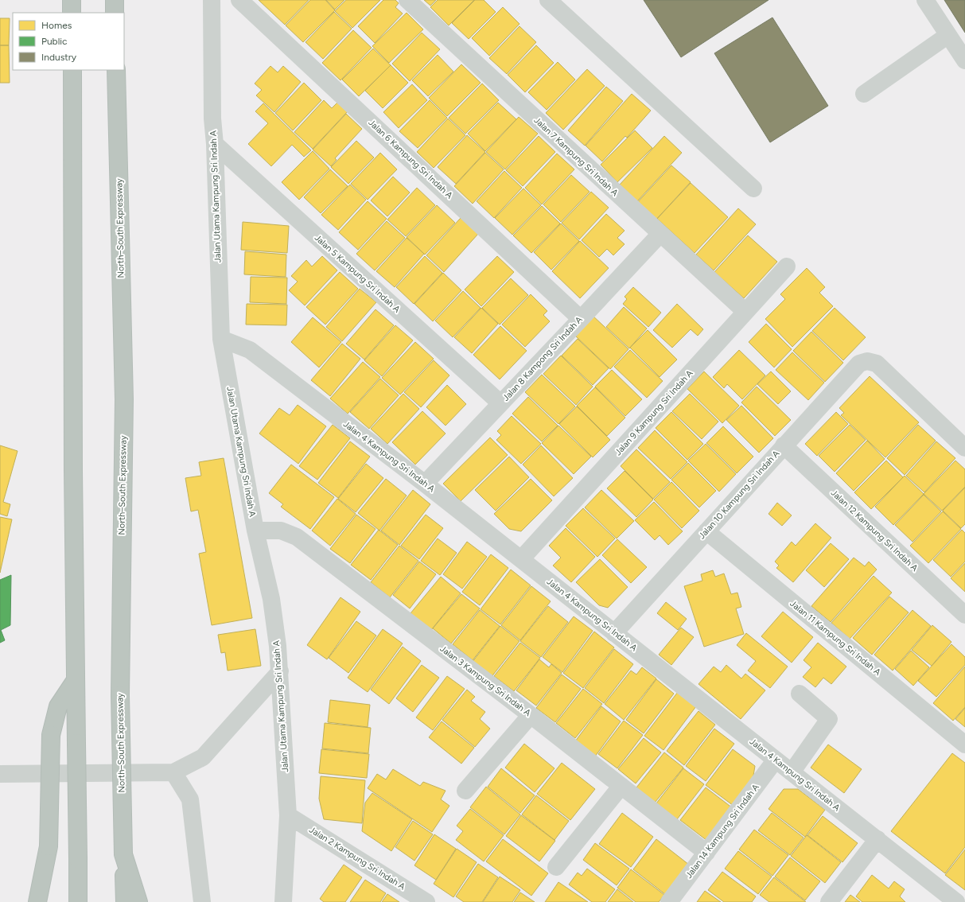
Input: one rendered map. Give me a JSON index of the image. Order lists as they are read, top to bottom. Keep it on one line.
{"streets":{"highway":["North–South Expressway"],"street":["Jalan 7 Kampung Sri Indah A","Jalan 6 Kampung Sri Indah A","Jalan Utama Kampung Sri Indah A","Jalan 5 Kampung Sri Indah A","Jalan 8 Kampong Sri Indah A","Jalan 9 Kampung Sri Indah A","Jalan 4 Kampung Sri Indah A","Jalan 10 Kampung Sri Indah A","Jalan 12 Kampung Sri Indah A","Jalan 11 Kampung Sri Indah A","Jalan 3 Kampung Sri Indah A","Jalan 14 Kampung Sri Indah A","Jalan 2 Kampung Sri Indah A"]},"crossings":[["Jalan 7 Kampung Sri Indah A","Jalan 8 Kampong Sri Indah A"],["Jalan 7 Kampung Sri Indah A","Jalan 9 Kampung Sri Indah A"],["Jalan 6 Kampung Sri Indah A","Jalan 8 Kampong Sri Indah A"],["Jalan Utama Kampung Sri Indah A","Jalan 5 Kampung Sri Indah A"],["Jalan Utama Kampung Sri Indah A","Jalan 4 Kampung Sri Indah A"],["Jalan Utama Kampung Sri Indah A","Jalan 3 Kampung Sri Indah A"],["Jalan Utama Kampung Sri Indah A","Jalan 2 Kampung Sri Indah A"],["Jalan 5 Kampung Sri Indah A","Jalan 8 Kampong Sri Indah A"],["Jalan 8 Kampong Sri Indah A","Jalan 4 Kampung Sri Indah A"],["Jalan 9 Kampung Sri Indah A","Jalan 4 Kampung Sri Indah A"],["Jalan 4 Kampung Sri Indah A","Jalan 10 Kampung Sri Indah A"],["Jalan 4 Kampung Sri Indah A","Jalan 14 Kampung Sri Indah A"],["Jalan 10 Kampung Sri Indah A","Jalan 12 Kampung Sri Indah A"],["Jalan 10 Kampung Sri Indah A","Jalan 11 Kampung Sri Indah A"],["Jalan 3 Kampung Sri Indah A","Jalan 14 Kampung Sri Indah A"]],"legend":["Homes","Public","Industry"]}
